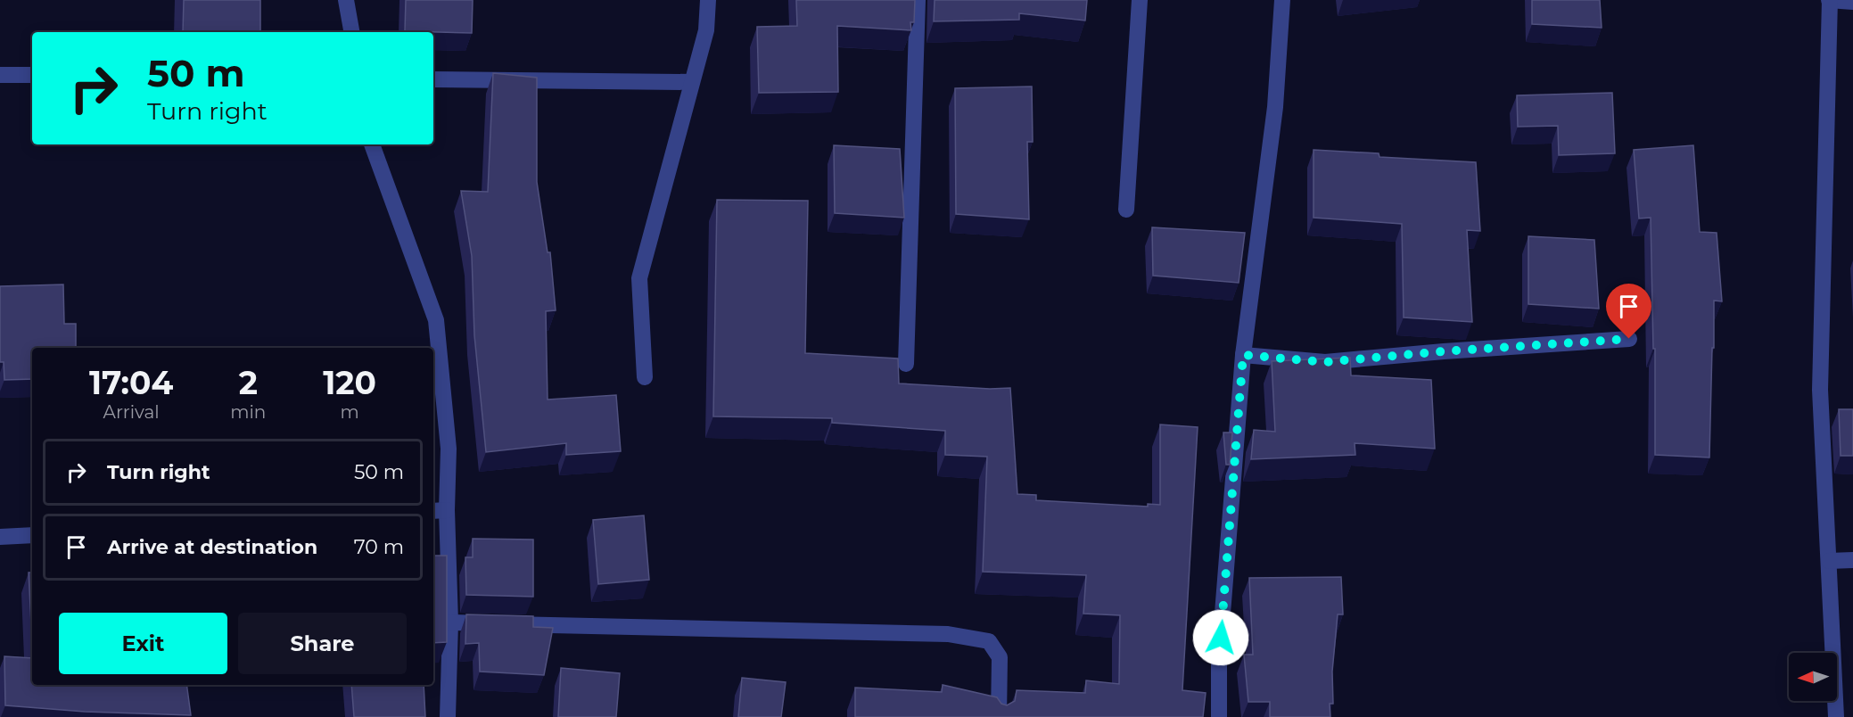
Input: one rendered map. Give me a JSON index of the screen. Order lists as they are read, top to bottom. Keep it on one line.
{"north":"left","page":{"turn":["50 m","Turn right"],"eta":["17:04","Arrival","2","min","120","m"],"list":[{"name":"Turn right","value":"50 m"},{"name":"Arrive at destination","value":"70 m"}],"buttons":["Exit","Share"]}}
